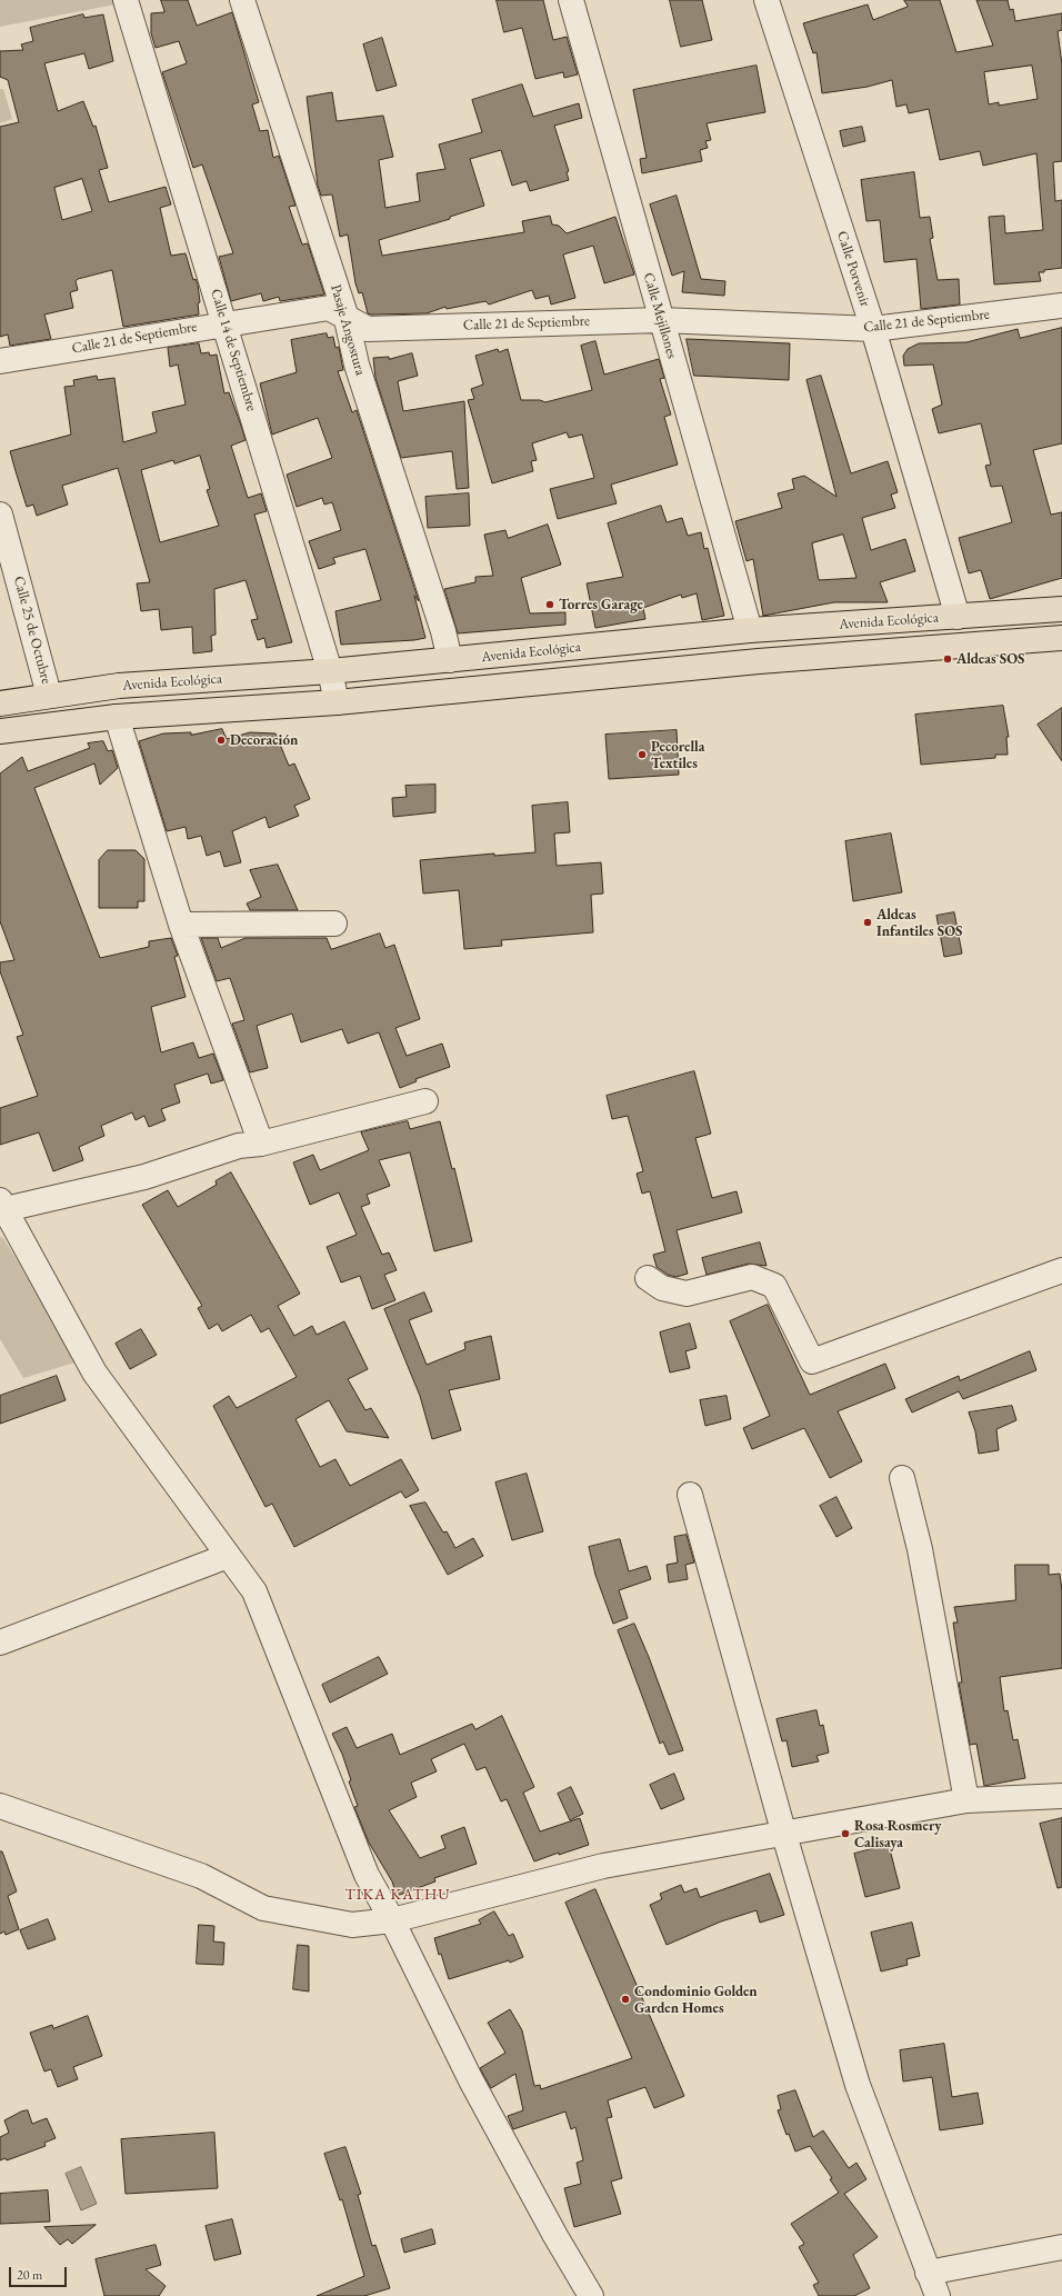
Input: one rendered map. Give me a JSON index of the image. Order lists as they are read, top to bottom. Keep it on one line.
{"streets":{"main road":["Avenida Ecológica"],"street":["Calle Porvenir","Calle Mejillones","Calle 21 de Septiembre","Pasaje Angostura","Calle 14 de Septiembre","Calle 25 de Octubre"]},"crossings":[["Calle Porvenir","Calle 21 de Septiembre"],["Calle Porvenir","Avenida Ecológica"],["Calle Mejillones","Calle 21 de Septiembre"],["Calle Mejillones","Avenida Ecológica"],["Calle 21 de Septiembre","Pasaje Angostura"],["Calle 21 de Septiembre","Calle 14 de Septiembre"],["Pasaje Angostura","Avenida Ecológica"],["Calle 14 de Septiembre","Avenida Ecológica"],["Avenida Ecológica","Calle 25 de Octubre"]],"districts":["TIKA KATHU"],"places":["Torres Garage","Aldeas SOS","Decoración","Pecorella Textiles","Aldeas Infantiles SOS","Rosa Rosmery Calisaya","Condominio Golden Garden Homes"],"scale_bar":"20 m"}
